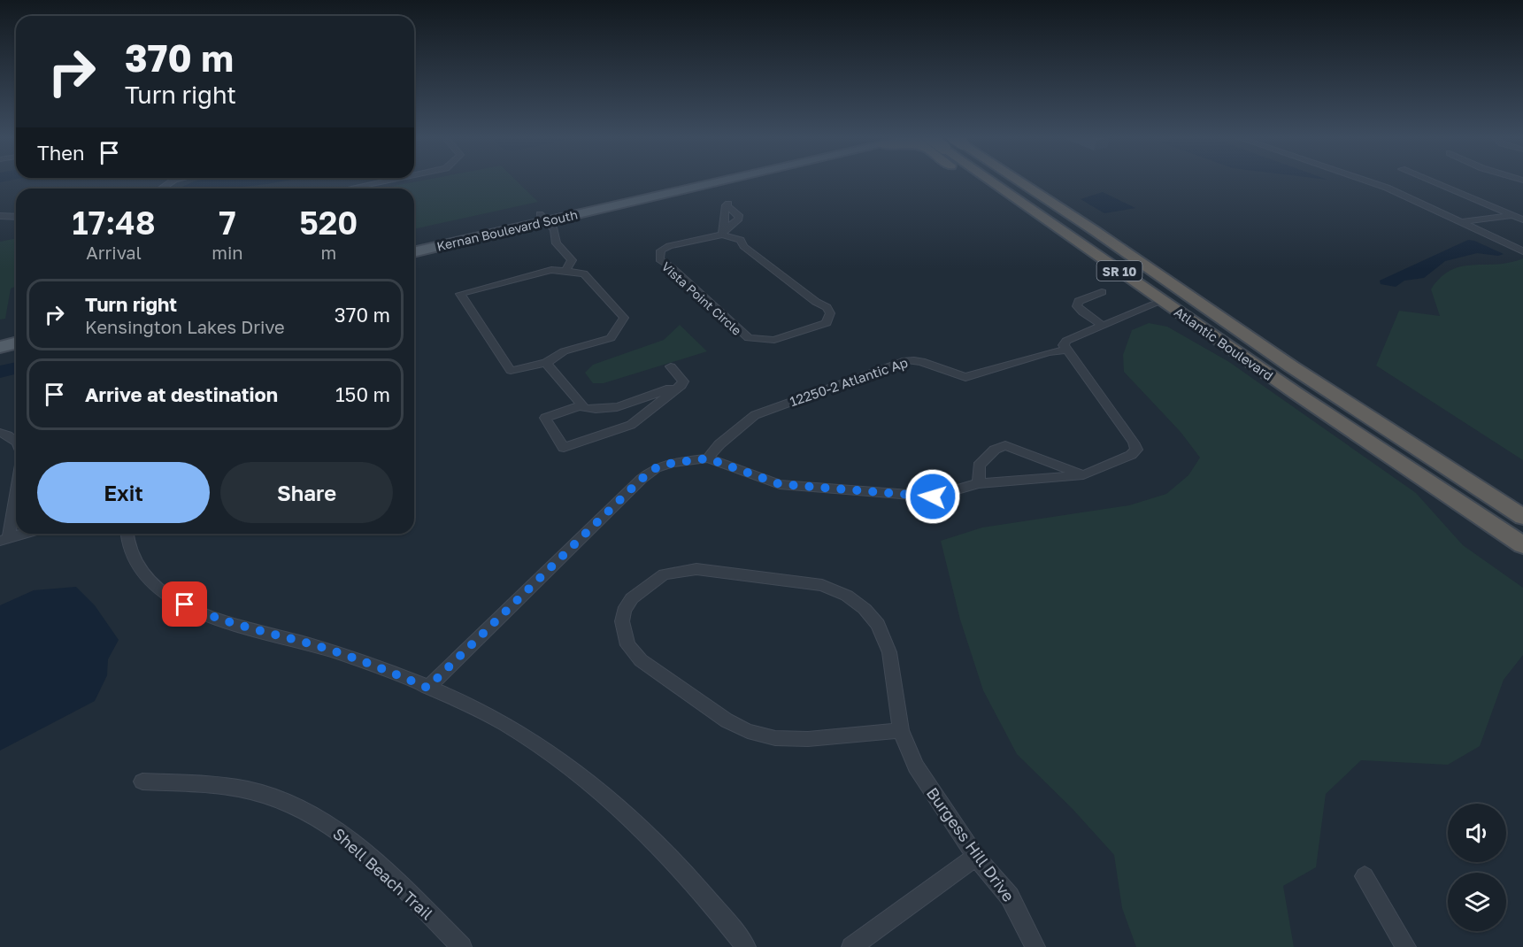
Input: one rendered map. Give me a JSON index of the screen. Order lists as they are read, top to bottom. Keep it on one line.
{"streets":{"highway":["SR 10","Atlantic Boulevard"],"main road":["Kernan Boulevard South"],"street":["Vista Point Circle","12250-2 Atlantic Ap","Burgess Hill Drive","Shell Beach Trail"]},"page":{"turn":["370 m","Turn right"],"then":"Then","eta":["17:48","Arrival","7","min","520","m"],"list":[{"name":"Turn right","note":"Kensington Lakes Drive","value":"370 m"},{"name":"Arrive at destination","value":"150 m"}],"buttons":["Exit","Share"]}}
